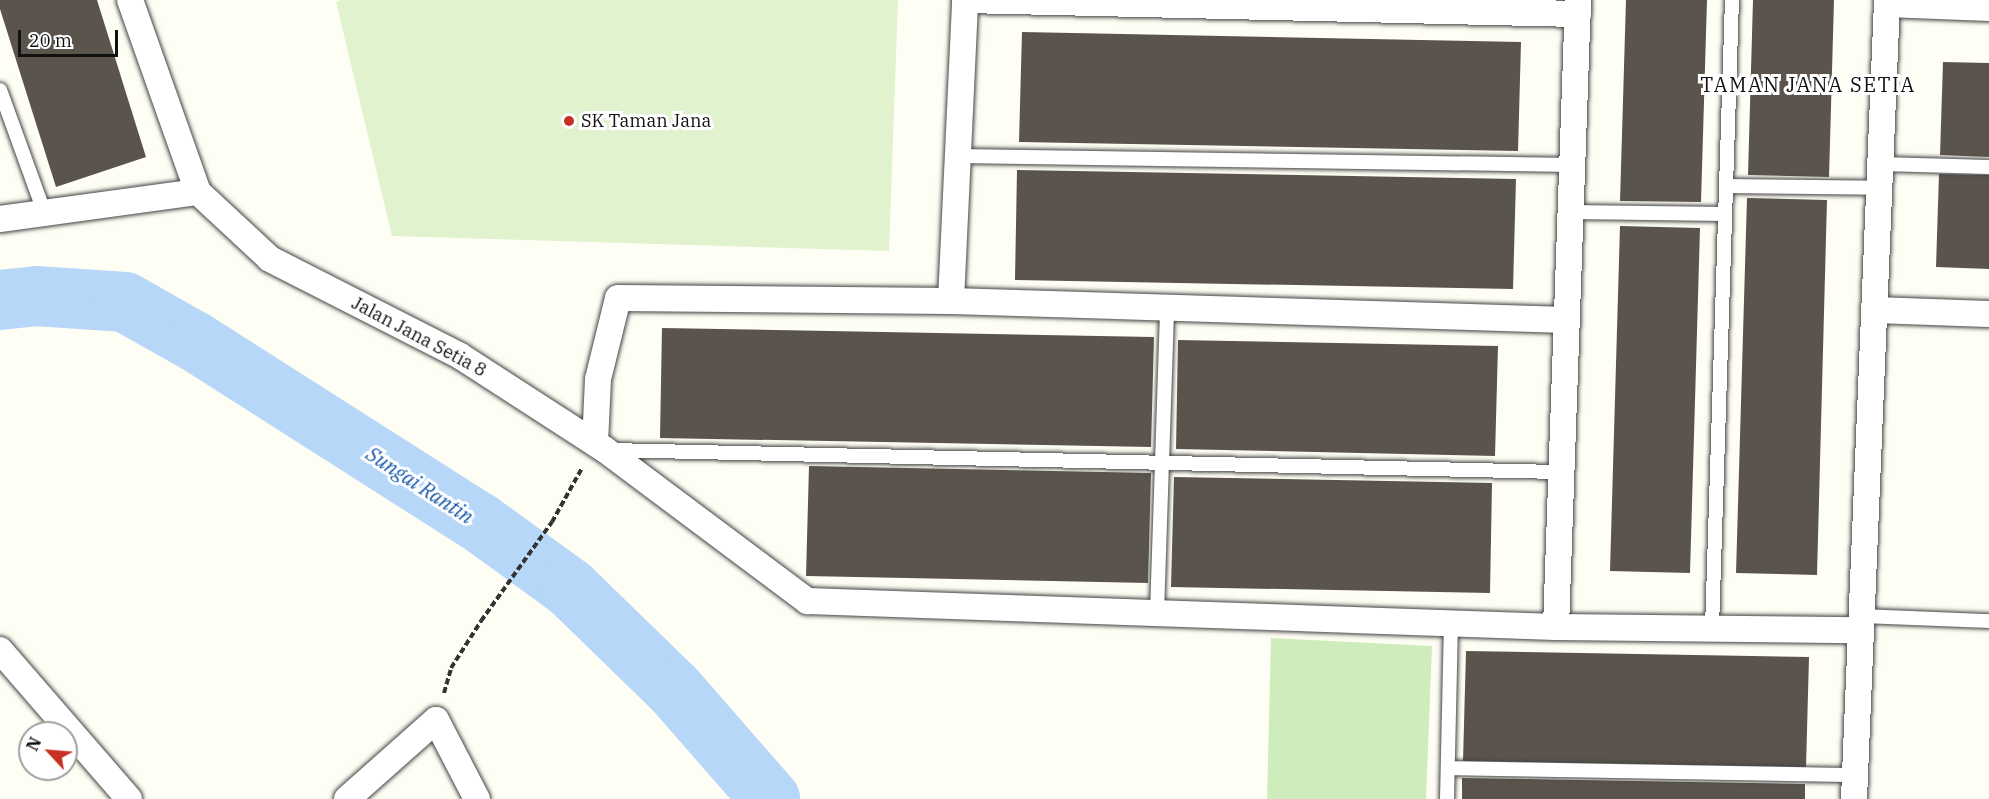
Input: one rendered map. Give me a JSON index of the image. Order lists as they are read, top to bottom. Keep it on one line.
{"streets":{"street":["Jalan Jana Setia 8"]},"districts":["TAMAN JANA SETIA"],"water":["Sungai Rantin"],"places":["SK Taman Jana"],"scale_bar":"20 m","north":"top left"}
